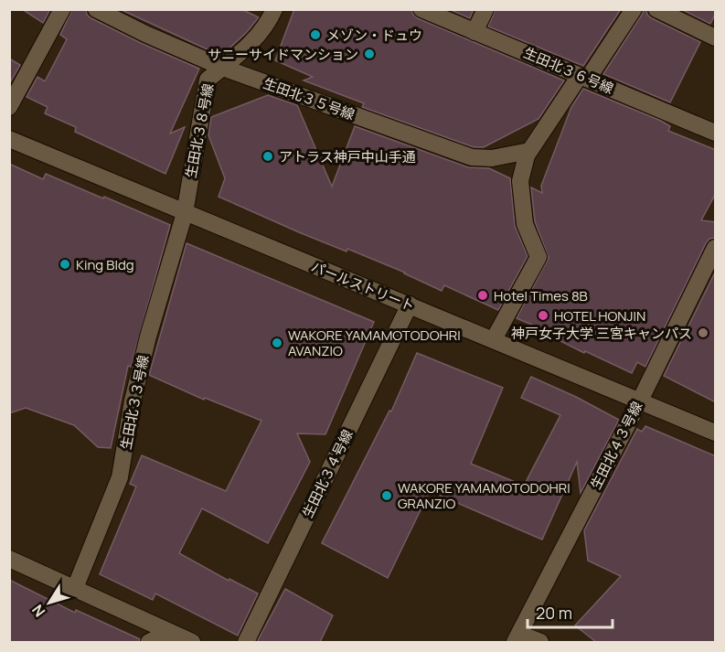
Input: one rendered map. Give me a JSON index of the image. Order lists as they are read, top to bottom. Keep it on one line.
{"streets":{"street":["生田北３６号線","生田北３５号線","生田北３８号線","パールストリート","生田北３３号線","生田北４３号線","生田北３４号線"]},"crossings":[["生田北３５号線","生田北３８号線"],["生田北３８号線","パールストリート"],["生田北３８号線","生田北３３号線"],["パールストリート","生田北３３号線"],["パールストリート","生田北４３号線"],["パールストリート","生田北３４号線"]],"places":["メゾン・ドュウ","サニーサイドマンション","アトラス神戸中山手通","King Bldg","Hotel Times 8B","HOTEL HONJIN","神戸女子大学 三宮キャンパス","WAKORE YAMAMOTODOHRI AVANZIO","WAKORE YAMAMOTODOHRI GRANZIO"],"scale_bar":"20 m","north":"bottom left"}
